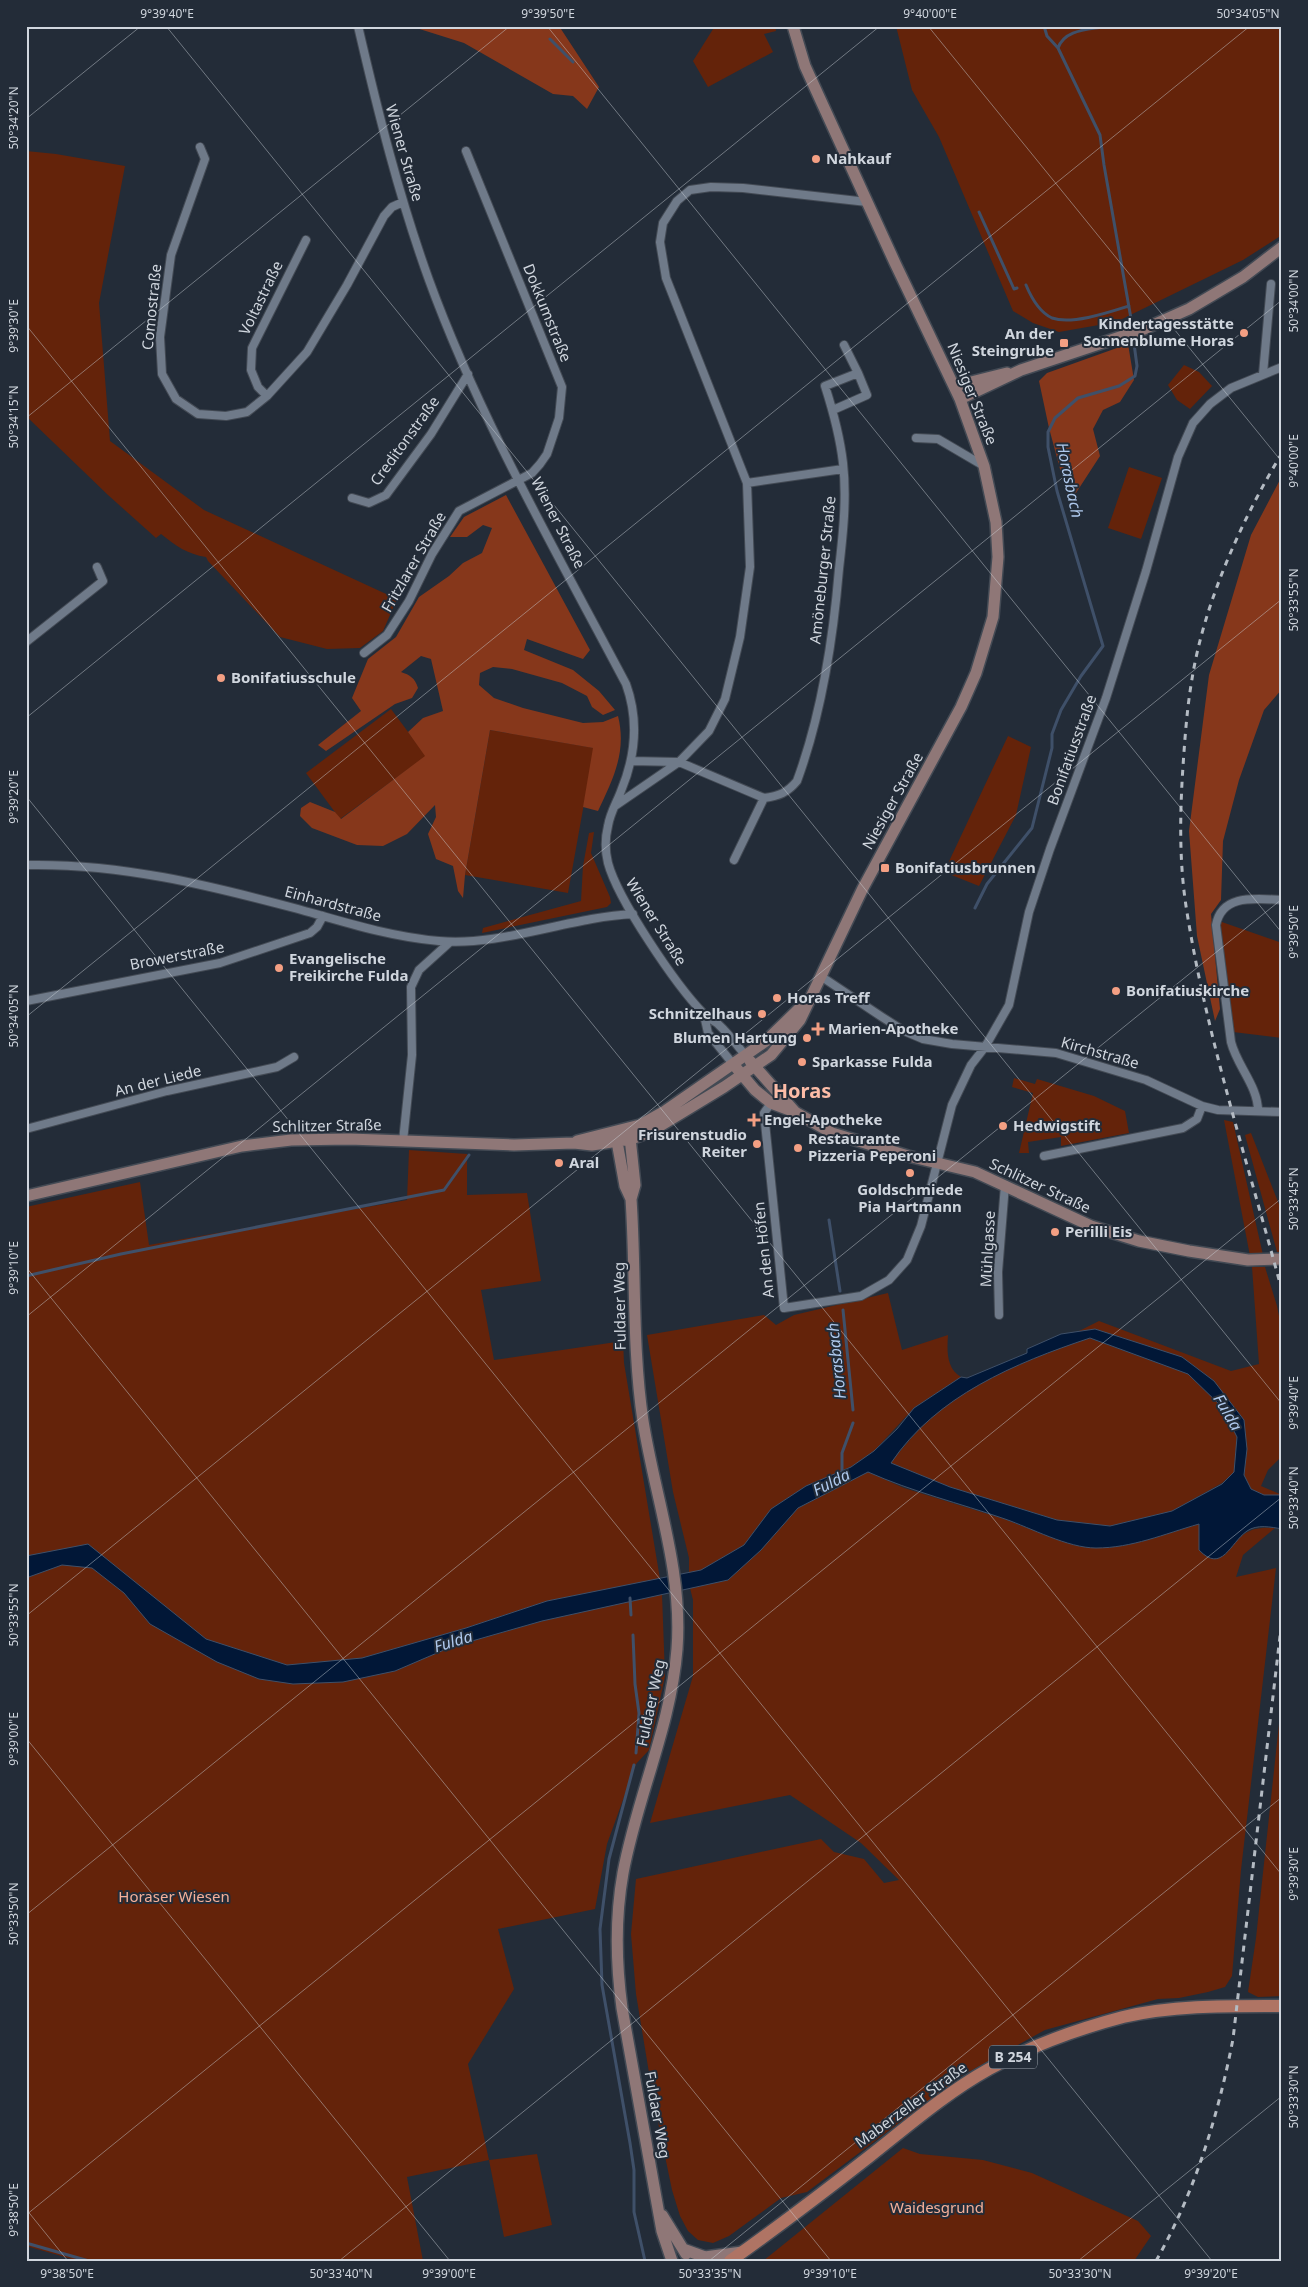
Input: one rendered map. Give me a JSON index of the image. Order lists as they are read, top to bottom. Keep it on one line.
{"streets":{"main road":["Niesiger Straße","Schlitzer Straße","Fuldaer Weg","B 254","Maberzeller Straße"],"street":["Wiener Straße","Voltastraße","Comostraße","Dokkumstraße","Creditonstraße","Fritzlarer Straße","Amöneburger Straße","Bonifatiusstraße","Einhardstraße","Browerstraße","Kirchstraße","An der Liede","Mühlgasse","An den Höfen"]},"crossings":[["Wiener Straße","Comostraße"],["Wiener Straße","Dokkumstraße"],["Wiener Straße","Niesiger Straße"],["Wiener Straße","Creditonstraße"],["Wiener Straße","Fritzlarer Straße"],["Wiener Straße","Einhardstraße"],["Wiener Straße","Schlitzer Straße"],["Voltastraße","Comostraße"],["Dokkumstraße","Fritzlarer Straße"],["Niesiger Straße","Kirchstraße"],["Niesiger Straße","Schlitzer Straße"],["Bonifatiusstraße","Kirchstraße"],["Bonifatiusstraße","Schlitzer Straße"],["Bonifatiusstraße","An den Höfen"],["Einhardstraße","Browerstraße"],["Schlitzer Straße","Mühlgasse"],["Schlitzer Straße","An den Höfen"],["Schlitzer Straße","Fuldaer Weg"]],"districts":["Horas"],"water":["Horasbach","Fulda"],"parks":["Horaser Wiesen","Waidesgrund"],"places":{"other":["Nahkauf","Kindertagesstätte Sonnenblume Horas","Bonifatiusschule","Evangelische Freikirche Fulda","Bonifatiuskirche","Horas Treff","Schnitzelhaus","Blumen Hartung","Sparkasse Fulda","Hedwigstift","Frisurenstudio Reiter","Restaurante Pizzeria Peperoni","Aral","Goldschmiede Pia Hartmann","Perilli Eis"],"transit":["An der Steingrube","Bonifatiusbrunnen"],"health":["Marien-Apotheke","Engel-Apotheke"]},"coordinates":["9°39'40\"E","9°39'50\"E","9°40'00\"E","50°34'05\"N","50°34'20\"N","50°34'00\"N","9°39'30\"E","50°34'15\"N","50°33'55\"N","9°39'20\"E","50°33'45\"N","9°39'10\"E","50°33'40\"N","9°39'00\"E","50°33'50\"N","50°33'30\"N","9°38'50\"E","50°33'35\"N"]}
